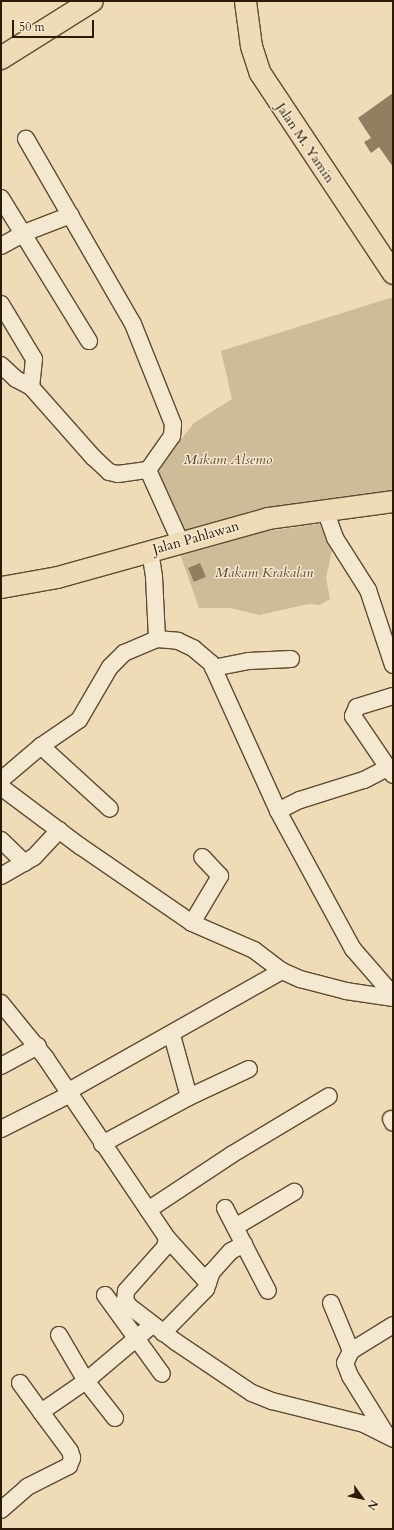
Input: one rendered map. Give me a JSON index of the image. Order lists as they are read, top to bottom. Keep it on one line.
{"streets":{"main road":["Jalan M. Yamin","Jalan Pahlawan"]},"parks":["Makam Alsemo","Makam Krakalan"],"scale_bar":"50 m","north":"bottom right"}
